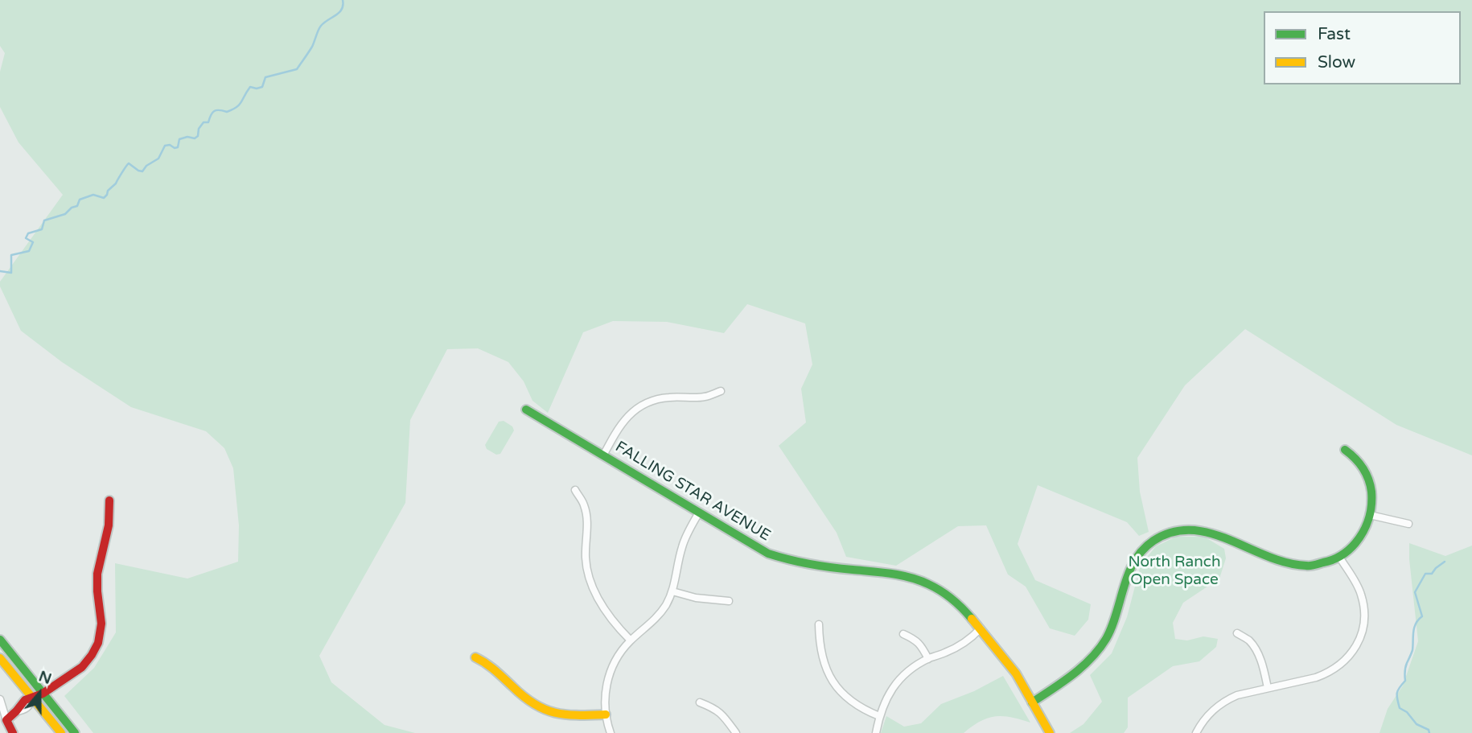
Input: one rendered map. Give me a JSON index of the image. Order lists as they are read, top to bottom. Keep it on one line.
{"streets":{"street":["FALLING STAR AVENUE"]},"parks":["North Ranch Open Space"],"legend":["Fast","Slow"],"north":"top"}
